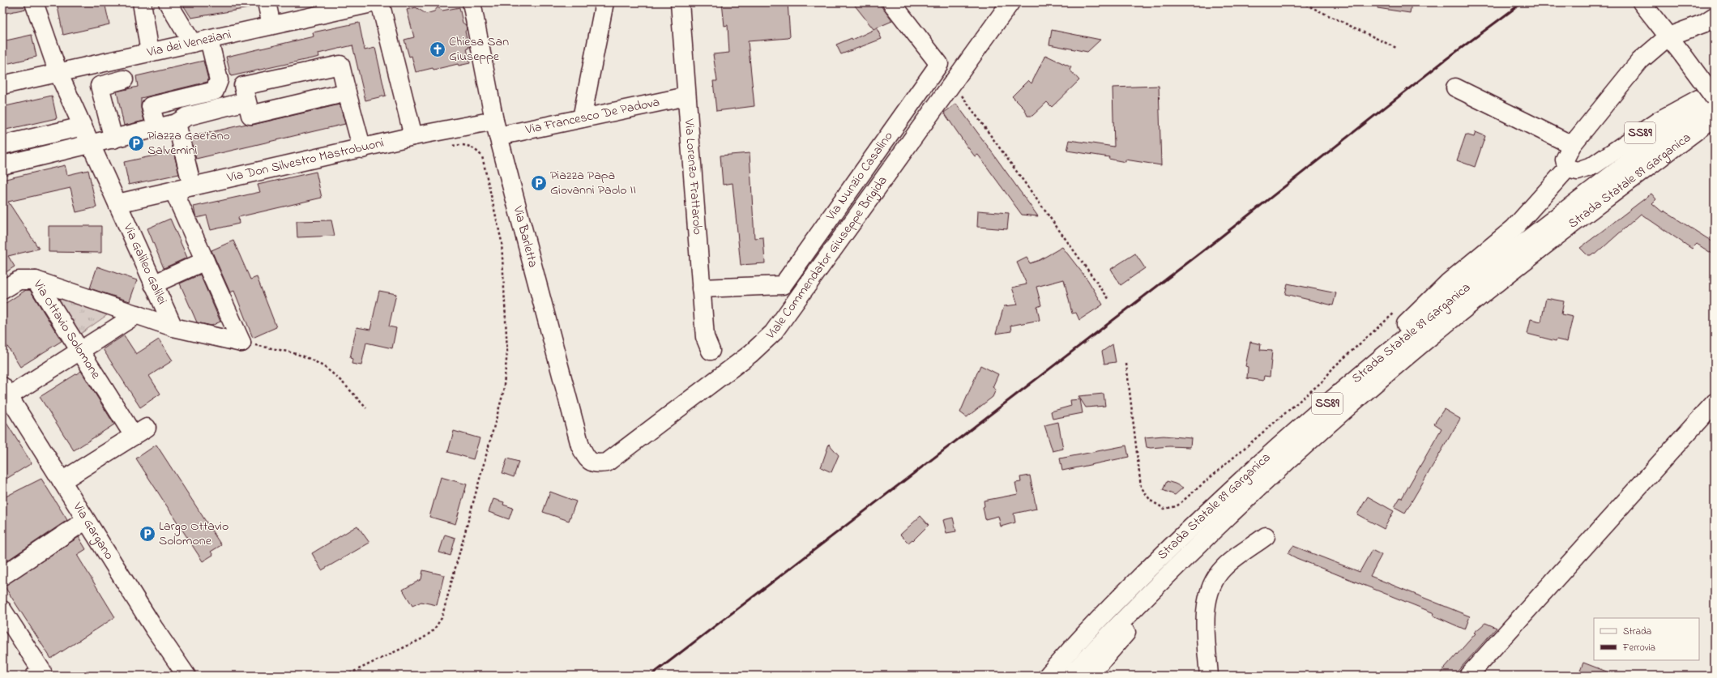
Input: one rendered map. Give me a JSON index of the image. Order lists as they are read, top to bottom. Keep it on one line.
{"streets":{"main road":["Via dei Veneziani","Via Francesco De Padova","SS89","Via Don Silvestro Mastrobuoni","Via Nunzio Casalino","Via Lorenzo Frattarolo","Strada Statale 89 Garganica","Via Barletta","Viale Commendator Giuseppe Brigida","Via Galileo Galilei","Via Ottavio Solomone","Via Gargano"]},"crossings":[["Via dei Veneziani","Via Galileo Galilei"],["Via Francesco De Padova","Via Don Silvestro Mastrobuoni"],["Via Francesco De Padova","Via Lorenzo Frattarolo"],["Via Francesco De Padova","Via Barletta"],["SS89","Strada Statale 89 Garganica"],["Via Don Silvestro Mastrobuoni","Via Barletta"],["Via Don Silvestro Mastrobuoni","Via Galileo Galilei"],["Via Nunzio Casalino","Via Lorenzo Frattarolo"],["Via Barletta","Viale Commendator Giuseppe Brigida"],["Via Galileo Galilei","Via Ottavio Solomone"],["Via Ottavio Solomone","Via Gargano"]],"places":{"church":["Chiesa San Giuseppe"],"parking":["Piazza Gaetano Salvemini","Piazza Papa Giovanni Paolo II","Largo Ottavio Solomone"]},"legend":["Strada","Ferrovia"]}
